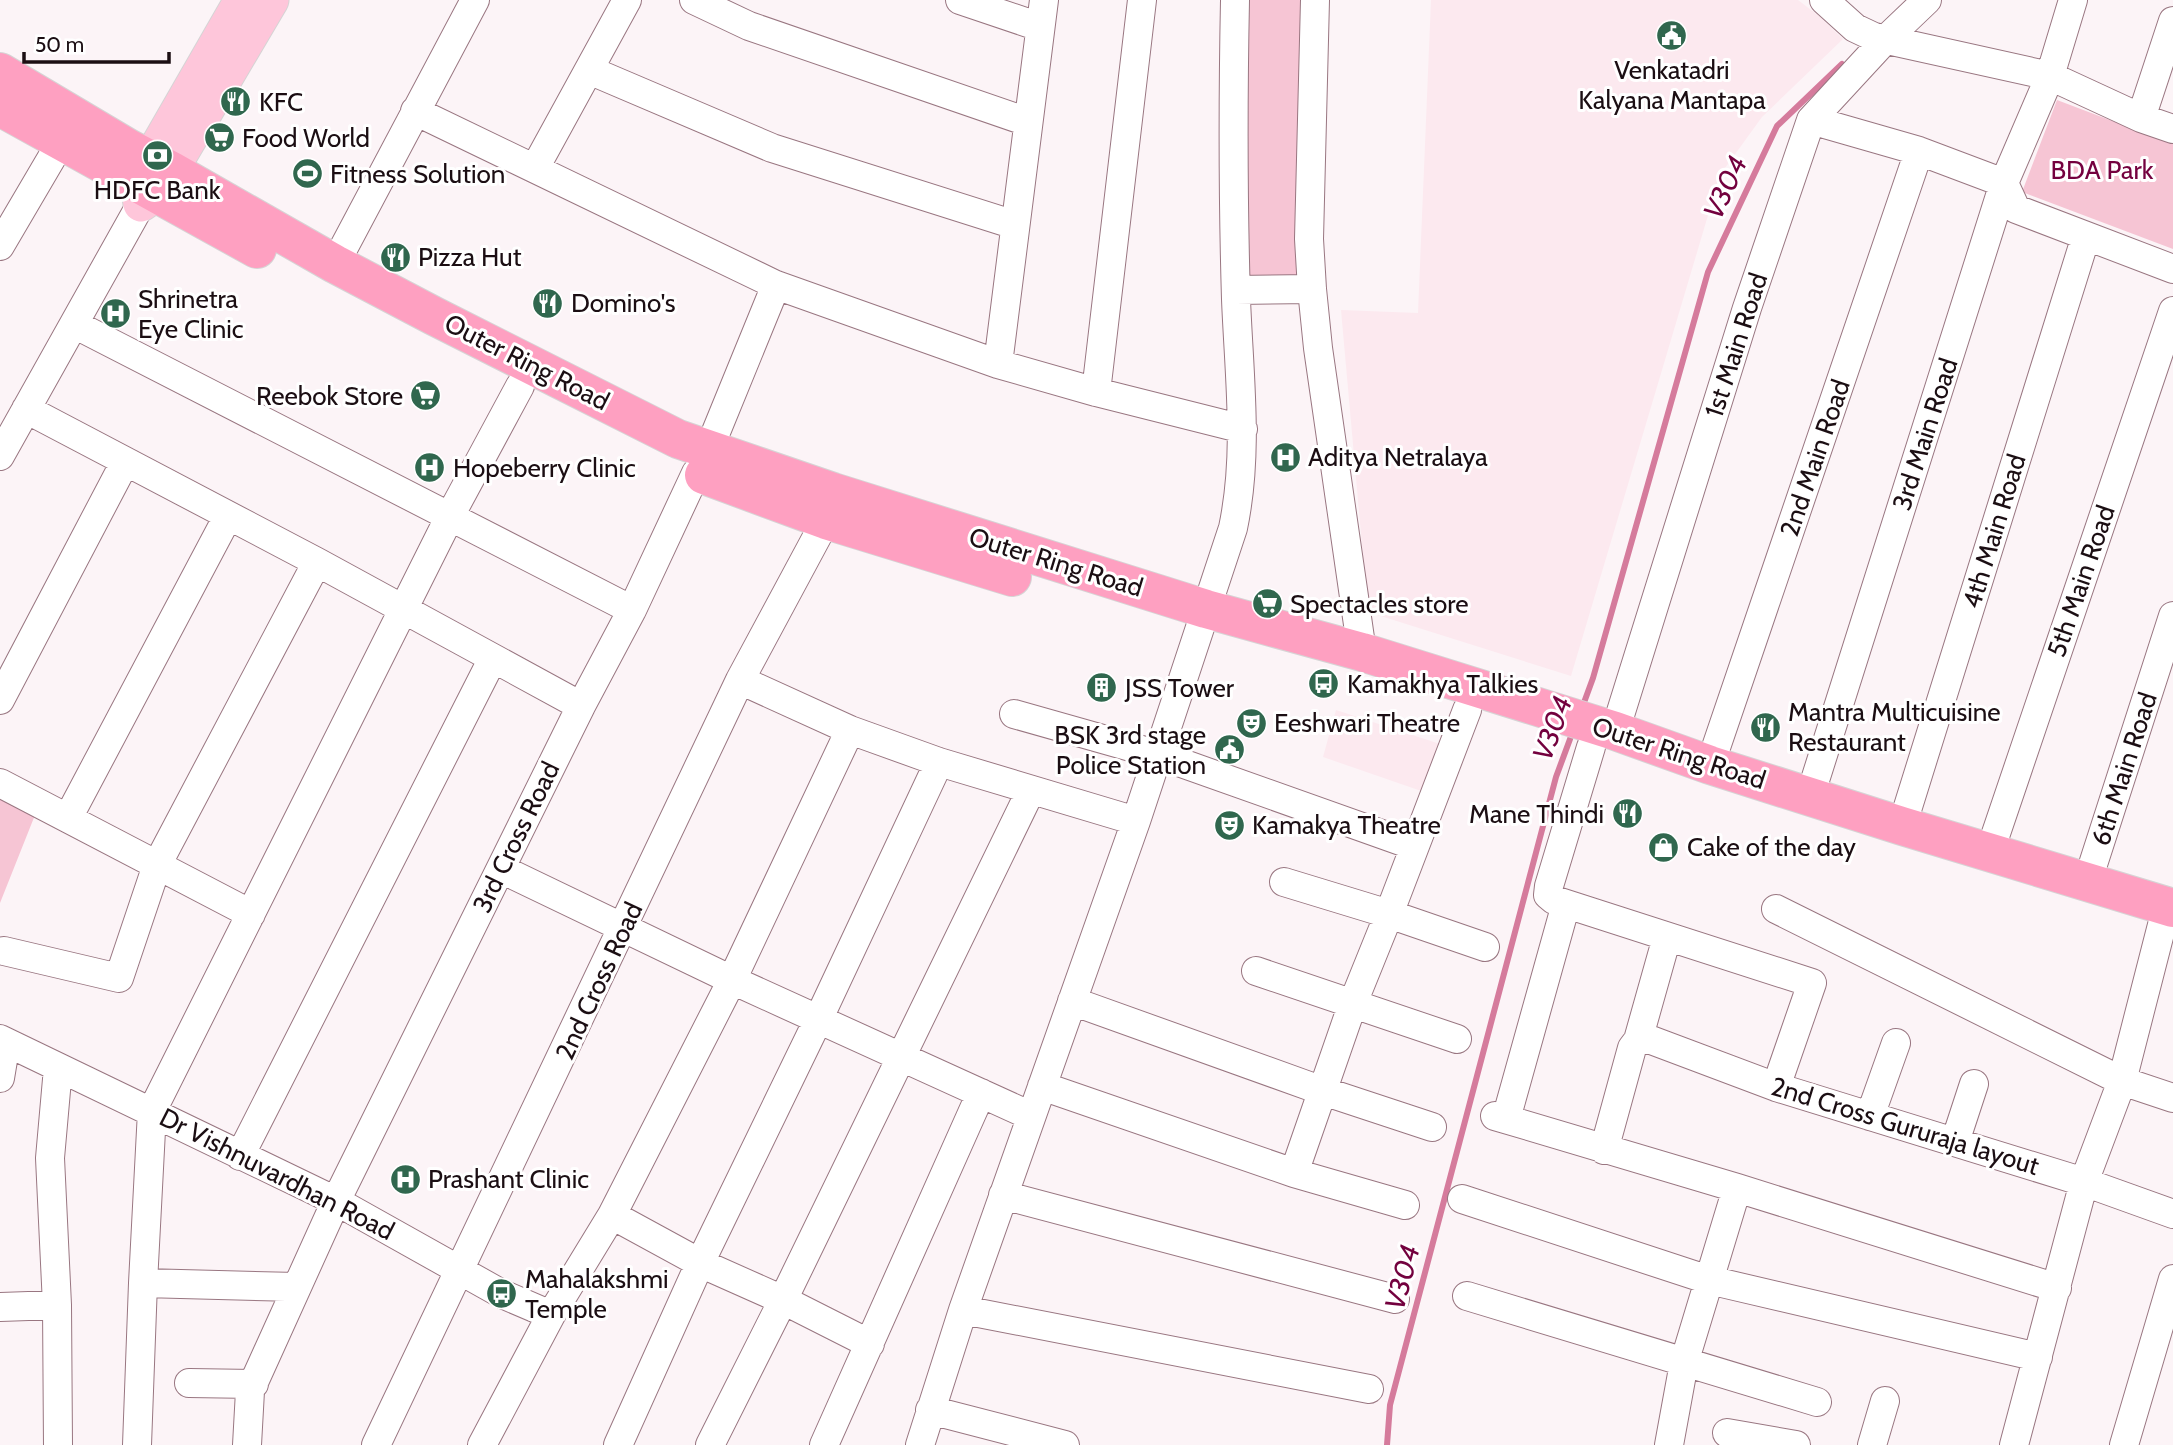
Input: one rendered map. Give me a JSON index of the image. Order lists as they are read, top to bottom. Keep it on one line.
{"streets":{"highway":["Outer Ring Road"],"street":["1st Main Road","3rd Main Road","2nd Main Road","4th Main Road","5th Main Road","6th Main Road","3rd Cross Road","2nd Cross Road","2nd Cross Gururaja layout","Dr Vishnuvardhan Road"]},"crossings":[["1st Main Road","Outer Ring Road"],["Outer Ring Road","3rd Main Road"],["Outer Ring Road","2nd Main Road"],["Outer Ring Road","4th Main Road"],["Outer Ring Road","5th Main Road"],["Outer Ring Road","6th Main Road"],["Outer Ring Road","3rd Cross Road"],["Outer Ring Road","2nd Cross Road"],["3rd Cross Road","Dr Vishnuvardhan Road"],["2nd Cross Road","Dr Vishnuvardhan Road"]],"water":["V304"],"parks":["BDA Park"],"places":{"public building":["Venkatadri Kalyana Mantapa","BSK 3rd stage Police Station"],"restaurant":["KFC","Pizza Hut","Domino's","Mantra Multicuisine Restaurant","Mane Thindi"],"supermarket":["Food World","Reebok Store","Spectacles store"],"bank":["HDFC Bank"],"sports":["Fitness Solution"],"hospital":["Shrinetra Eye Clinic","Aditya Netralaya","Hopeberry Clinic","Prashant Clinic"],"bus stop":["Kamakhya Talkies","Mahalakshmi Temple"],"building":["JSS Tower"],"theatre":["Eeshwari Theatre","Kamakya Theatre"],"shop":["Cake of the day"]},"scale_bar":"50 m"}
